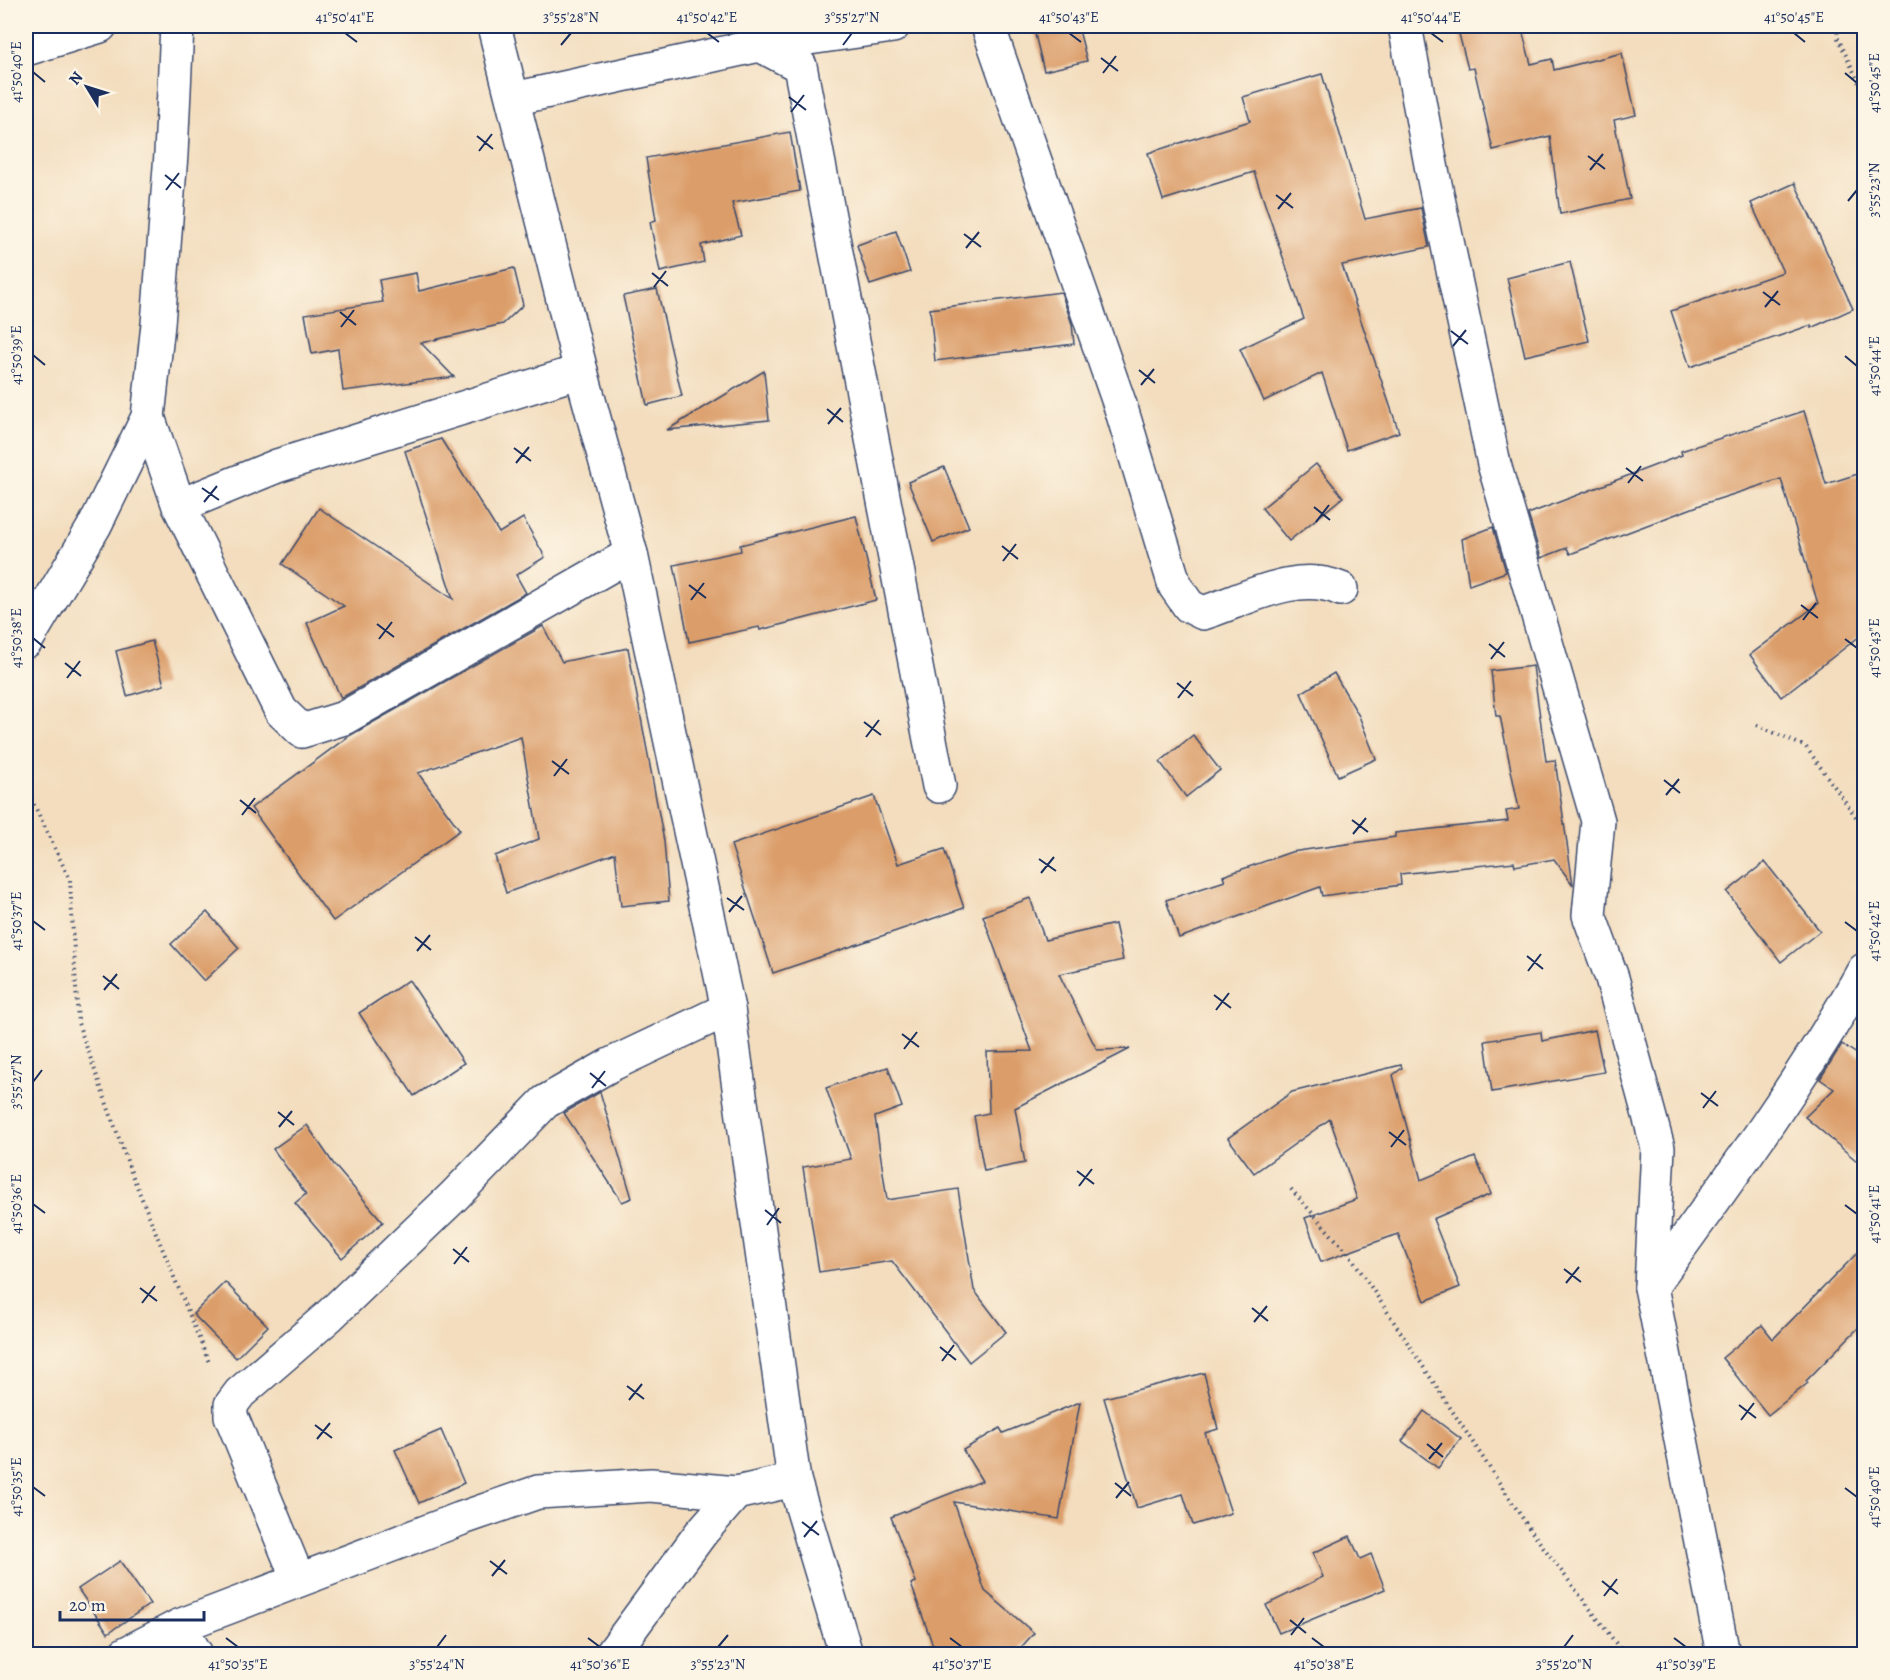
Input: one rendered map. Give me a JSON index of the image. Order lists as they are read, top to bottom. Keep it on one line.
{"scale_bar":"20 m","north":"top left","coordinates":["41°50'41\"E","3°55'28\"N","41°50'42\"E","3°55'27\"N","41°50'43\"E","41°50'44\"E","41°50'45\"E","41°50'40\"E","3°55'23\"N","41°50'39\"E","41°50'38\"E","41°50'37\"E","41°50'36\"E","41°50'35\"E","3°55'24\"N","3°55'20\"N"]}
